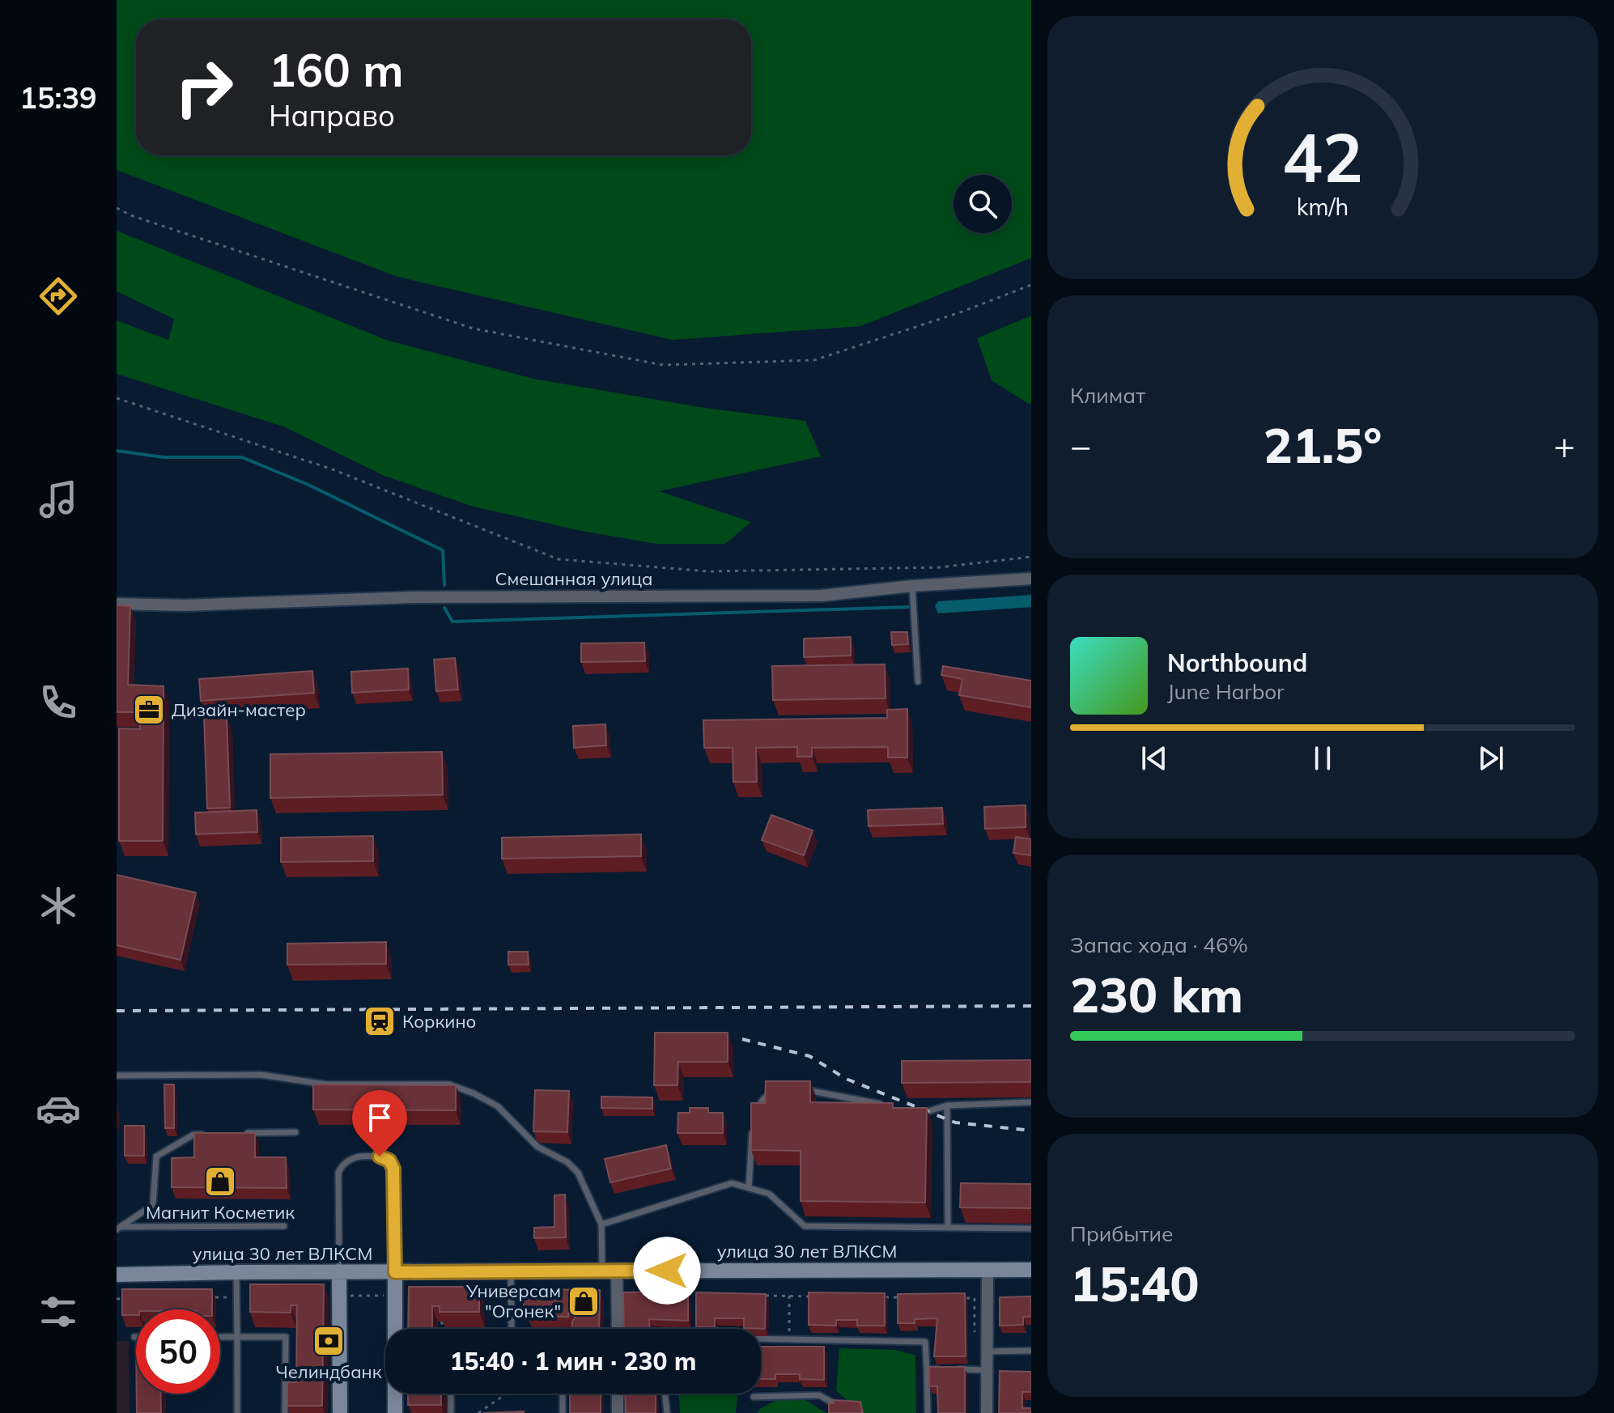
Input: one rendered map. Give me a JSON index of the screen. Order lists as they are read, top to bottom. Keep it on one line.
{"streets":{"main road":["улица 30 лет ВЛКСМ"],"street":["Смешанная улица"]},"places":{"office":["Дизайн-мастер"],"station":["Коркино"],"shop":["Магнит Косметик","Универсам \"Огонек\""],"bank":["Челиндбанк"]},"page":{"tabs":"15:39","turn":["160 m","Направо"],"tile":["Климат",["Запас хода · 46%","230 km"],["Прибытие","15:40"]],"heat":["−","21.5°","+"],"song":["Northbound","June Harbor"],"limit":"50","trip":"15:40 · 1 мин · 230 m","gauge":["42","km/h"]}}
